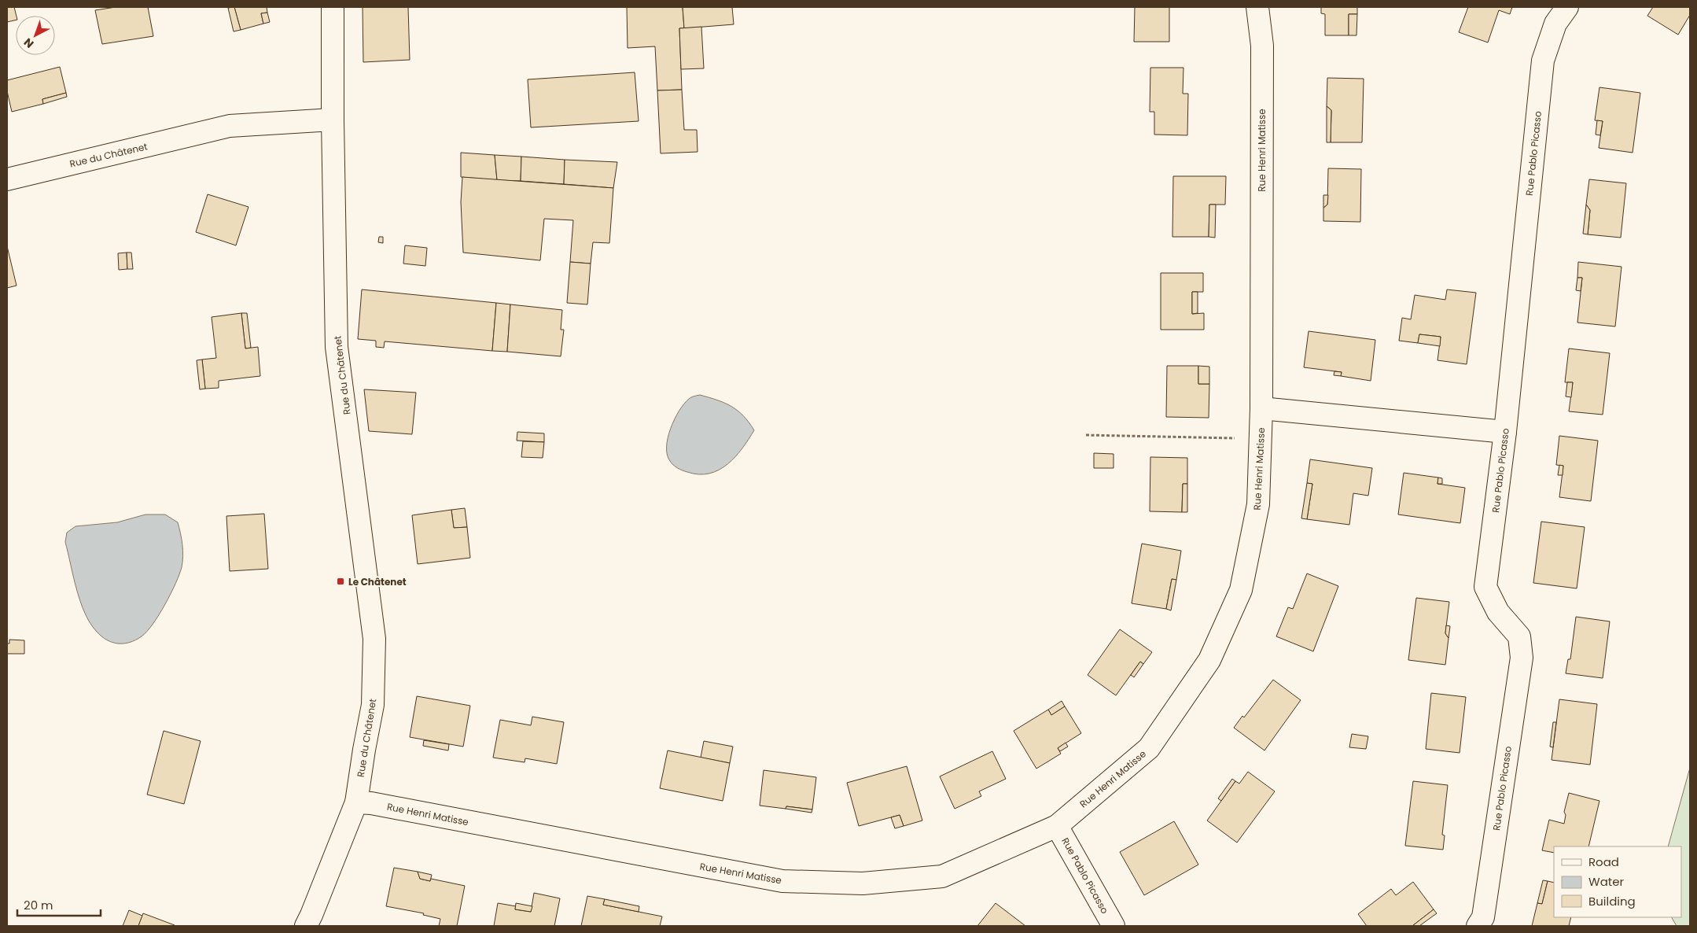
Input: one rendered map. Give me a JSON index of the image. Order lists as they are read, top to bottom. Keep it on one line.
{"streets":{"street":["Rue Henri Matisse","Rue Pablo Picasso","Rue du Châtenet"]},"crossings":[["Rue Henri Matisse","Rue Pablo Picasso"],["Rue Henri Matisse","Rue du Châtenet"]],"places":{"transit":["Le Châtenet"]},"legend":["Road","Water","Building"],"scale_bar":"20 m","north":"bottom left"}
